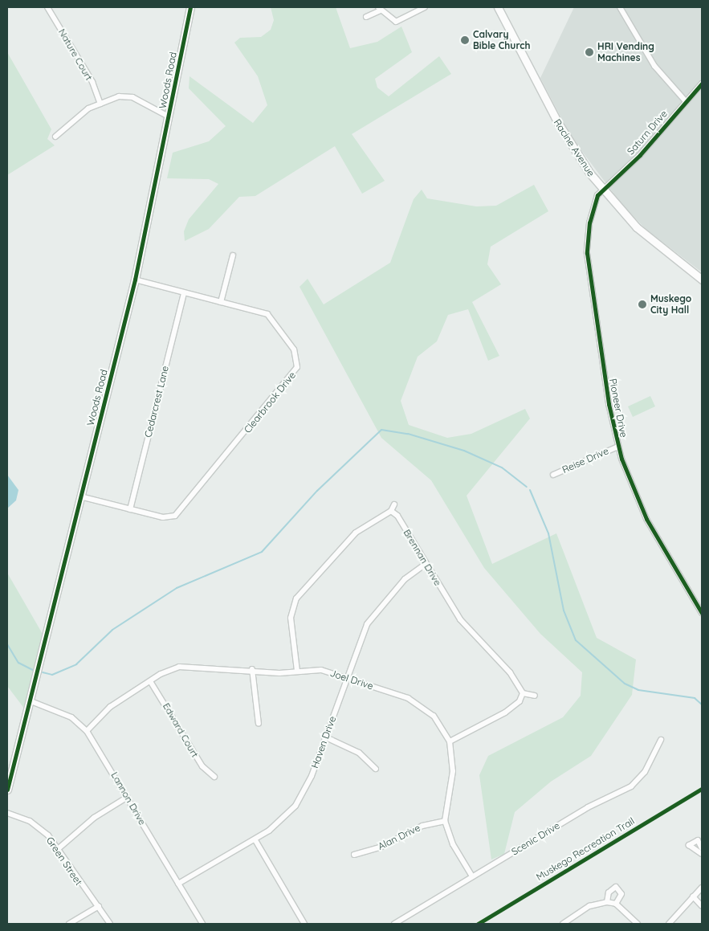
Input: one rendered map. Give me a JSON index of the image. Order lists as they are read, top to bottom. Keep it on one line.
{"streets":{"street":["Nature Court","Woods Road","Saturn Drive","Racine Avenue","Cedarcrest Lane","Clearbrook Drive","Pioneer Drive","Reise Drive","Brennan Drive","Joel Drive","Edward Court","Haven Drive","Lannon Drive","Alan Drive","Scenic Drive","Green Street"],"cycle path":["Muskego Recreation Trail"]},"crossings":[["Woods Road","Clearbrook Drive"],["Woods Road","Lannon Drive"],["Saturn Drive","Racine Avenue"],["Saturn Drive","Pioneer Drive"],["Racine Avenue","Pioneer Drive"],["Cedarcrest Lane","Clearbrook Drive"],["Pioneer Drive","Reise Drive"],["Brennan Drive","Haven Drive"],["Joel Drive","Edward Court"],["Joel Drive","Haven Drive"],["Joel Drive","Lannon Drive"],["Joel Drive","Alan Drive"],["Joel Drive","Scenic Drive"],["Haven Drive","Lannon Drive"]],"places":["Calvary Bible Church","HRI Vending Machines","Muskego City Hall"]}
